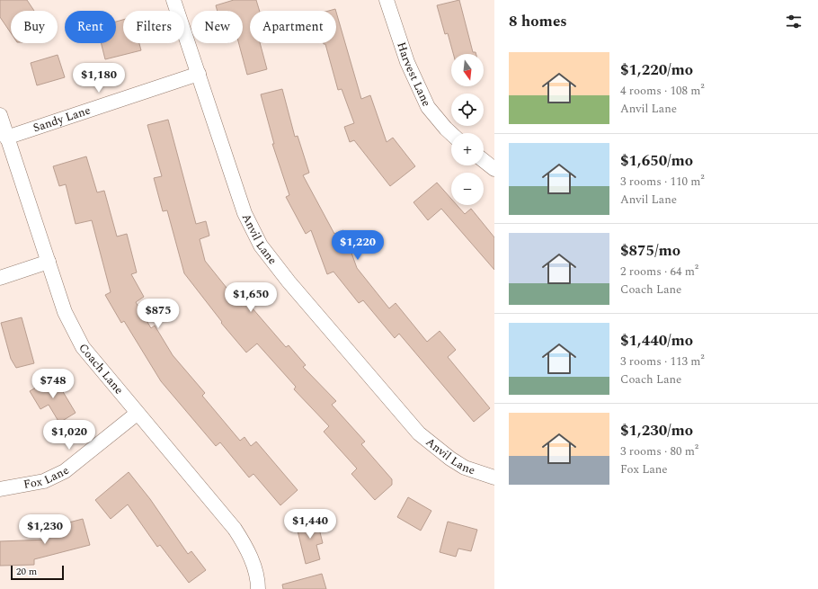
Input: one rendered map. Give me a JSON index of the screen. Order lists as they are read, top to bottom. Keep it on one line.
{"streets":{"street":["Harvest Lane","Sandy Lane","Anvil Lane","Coach Lane","Fox Lane"]},"crossings":[["Sandy Lane","Anvil Lane"],["Sandy Lane","Coach Lane"],["Coach Lane","Fox Lane"]],"scale_bar":"20 m","north":"bottom","page":{"heading":"8 homes","chip":["Buy","Rent","Filters","New","Apartment"],"list":[{"name":"$1,220/mo","note":"4 rooms · 108 m² · Anvil Lane"},{"name":"$1,650/mo","note":"3 rooms · 110 m² · Anvil Lane"},{"name":"$875/mo","note":"2 rooms · 64 m² · Coach Lane"},{"name":"$1,440/mo","note":"3 rooms · 113 m² · Coach Lane"},{"name":"$1,230/mo","note":"3 rooms · 80 m² · Fox Lane"}],"map_buttons":["+","−"],"price":["$1,180","$1,220","$1,650","$875","$748","$1,020","$1,440","$1,230"],"scale":"20 m"}}
